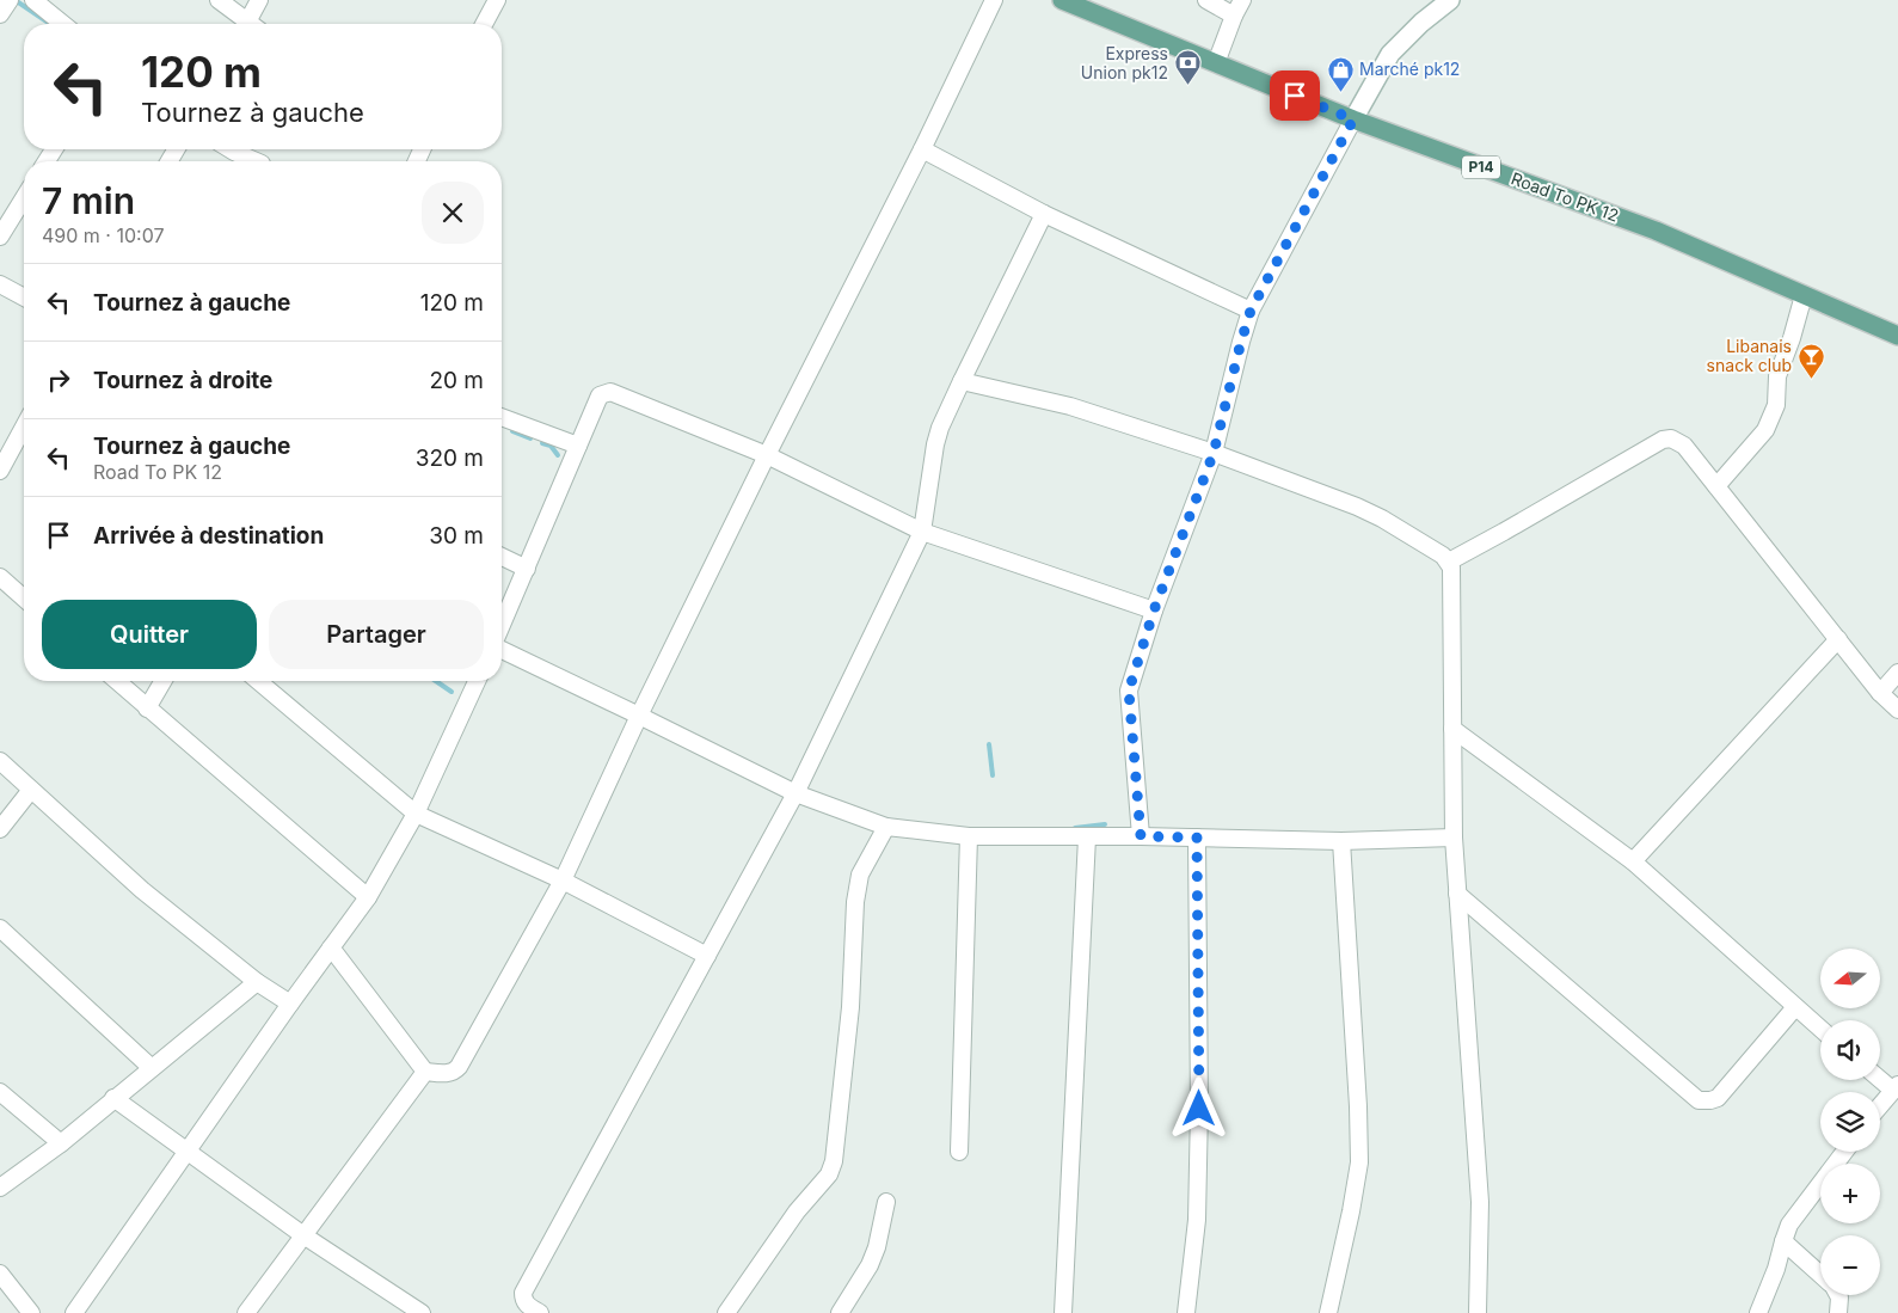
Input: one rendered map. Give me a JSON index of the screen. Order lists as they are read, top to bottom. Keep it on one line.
{"streets":{"main road":["P14","Road To PK 12"]},"places":{"bank":["Express Union pk12"],"shop":["Marché pk12"],"bar":["Libanais snack club"]},"north":"left","page":{"turn":["120 m","Tournez à gauche"],"heading":["7 min","490 m · 10:07"],"list":[{"name":"Tournez à gauche","value":"120 m"},{"name":"Tournez à droite","value":"20 m"},{"name":"Tournez à gauche","note":"Road To PK 12","value":"320 m"},{"name":"Arrivée à destination","value":"30 m"}],"buttons":["Quitter","Partager"],"map_buttons":["+","−"]}}
